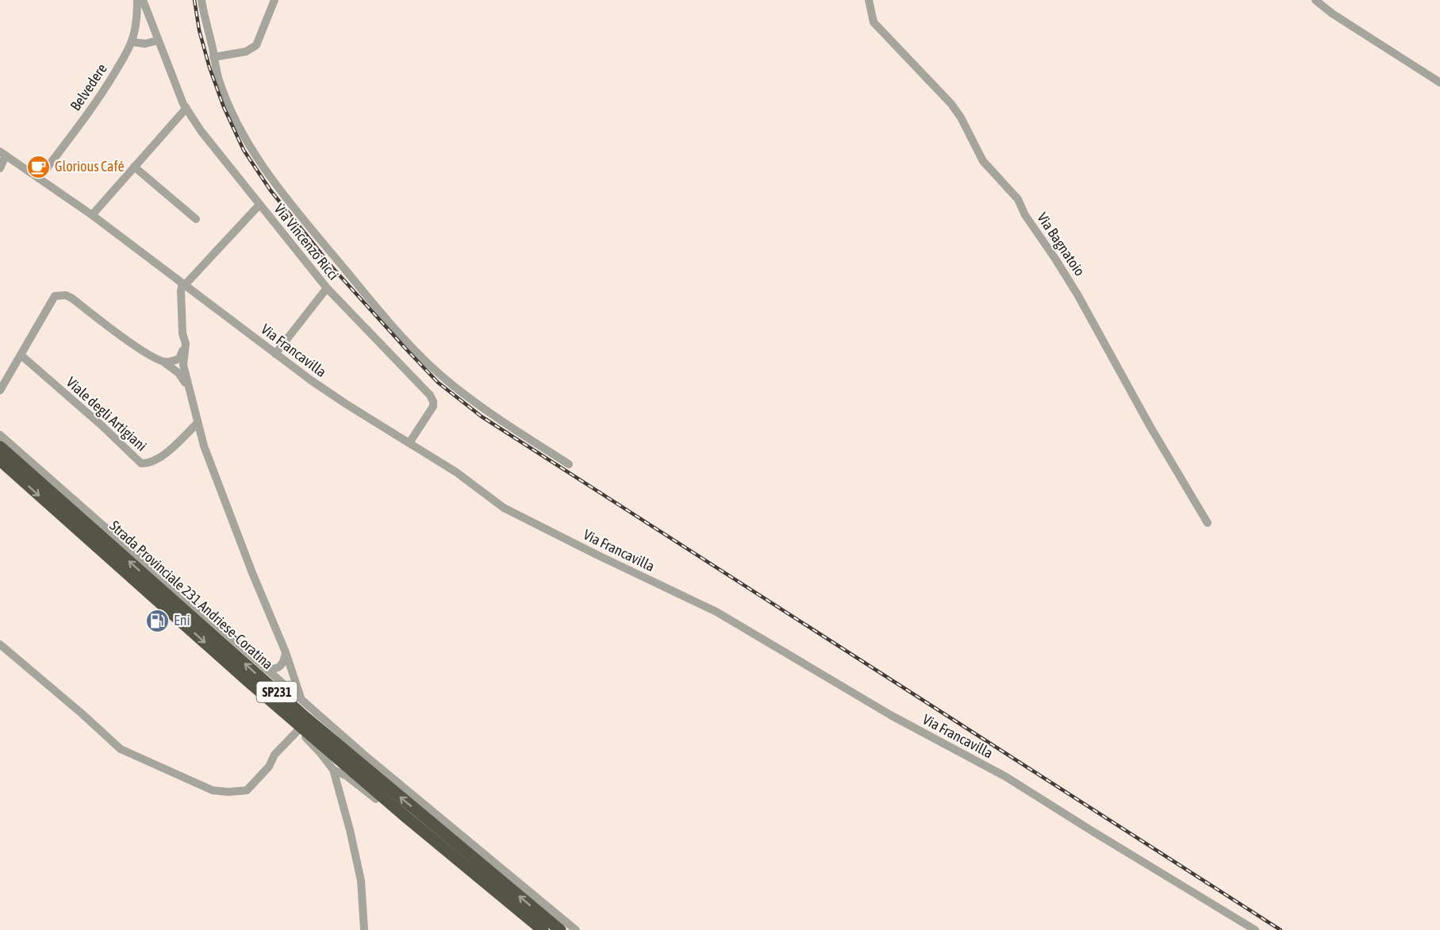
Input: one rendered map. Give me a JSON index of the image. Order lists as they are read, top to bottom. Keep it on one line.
{"streets":{"highway":["Strada Provinciale 231 Andriese-Coratina","SP231"],"street":["Belvedere","Via Vincenzo Ricci","Via Bagnatoio","Via Francavilla","Viale degli Artigiani"]},"crossings":[["Belvedere","Via Francavilla"],["Via Vincenzo Ricci","Via Francavilla"]],"places":{"cafe":["Glorious Café"],"fuel station":["Eni"]}}
